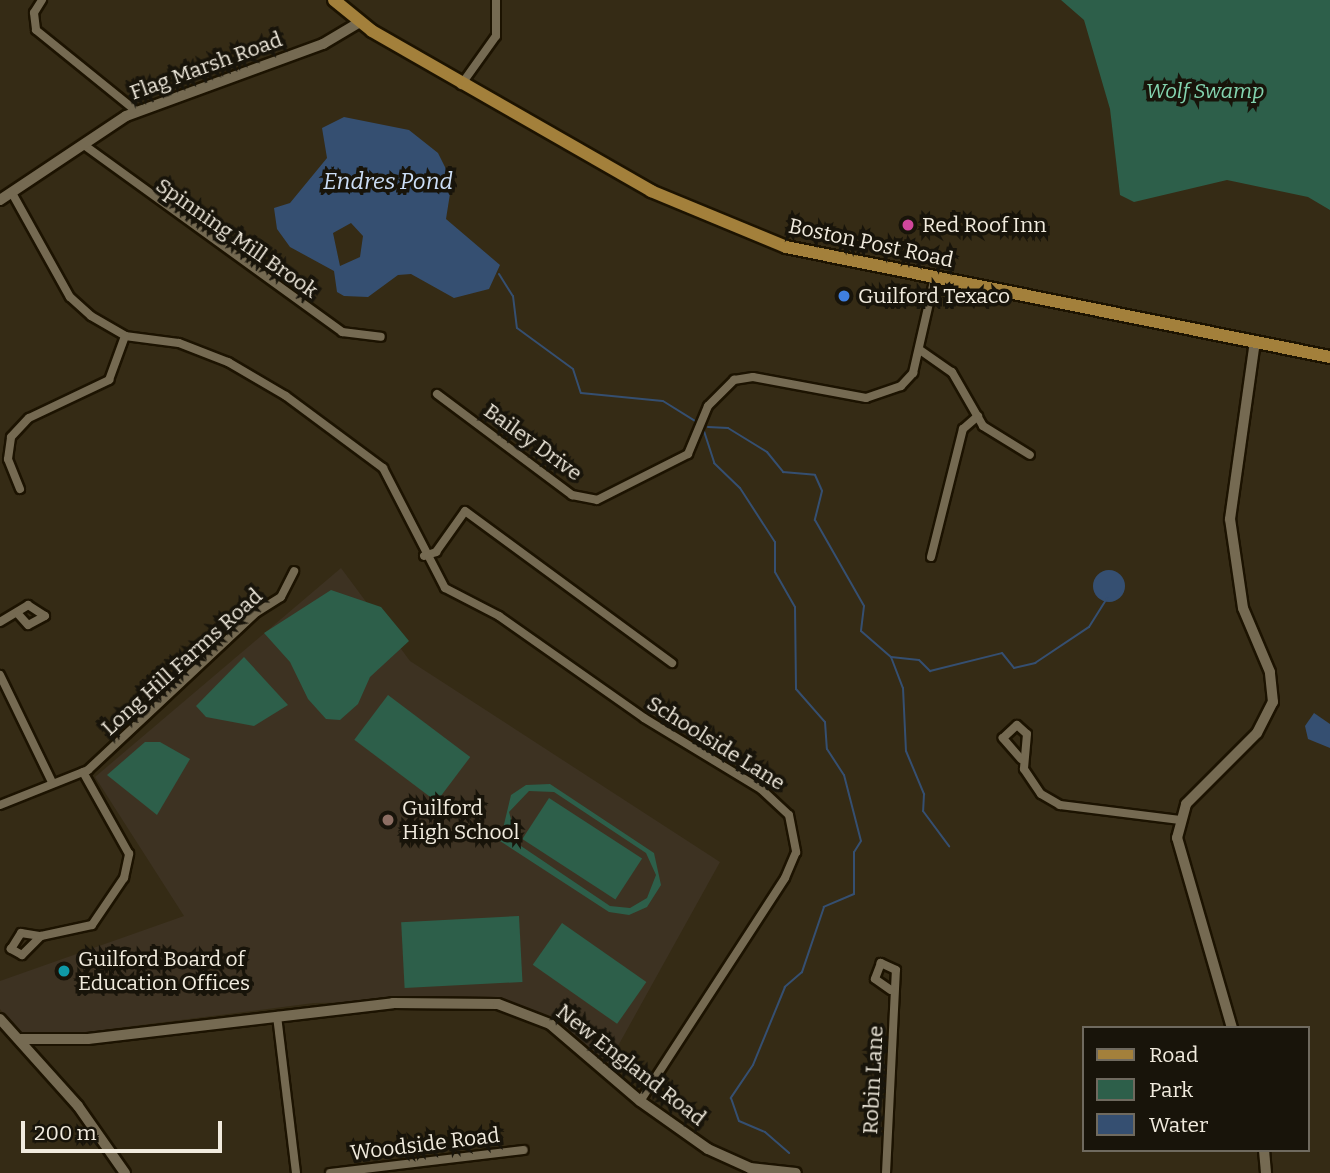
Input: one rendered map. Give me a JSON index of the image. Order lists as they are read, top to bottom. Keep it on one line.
{"streets":{"main road":["Boston Post Road"],"street":["Flag Marsh Road","Spinning Mill Brook","Bailey Drive","Long Hill Farms Road","Schoolside Lane","New England Road","Robin Lane","Woodside Road"]},"crossings":[["Flag Marsh Road","Spinning Mill Brook"],["Flag Marsh Road","Boston Post Road"],["Flag Marsh Road","Schoolside Lane"],["Schoolside Lane","New England Road"]],"water":["Endres Pond"],"parks":["Wolf Swamp"],"places":["Red Roof Inn","Guilford Texaco","Guilford High School","Guilford Board of Education Offices"],"legend":["Road","Park","Water"],"scale_bar":"200 m"}
